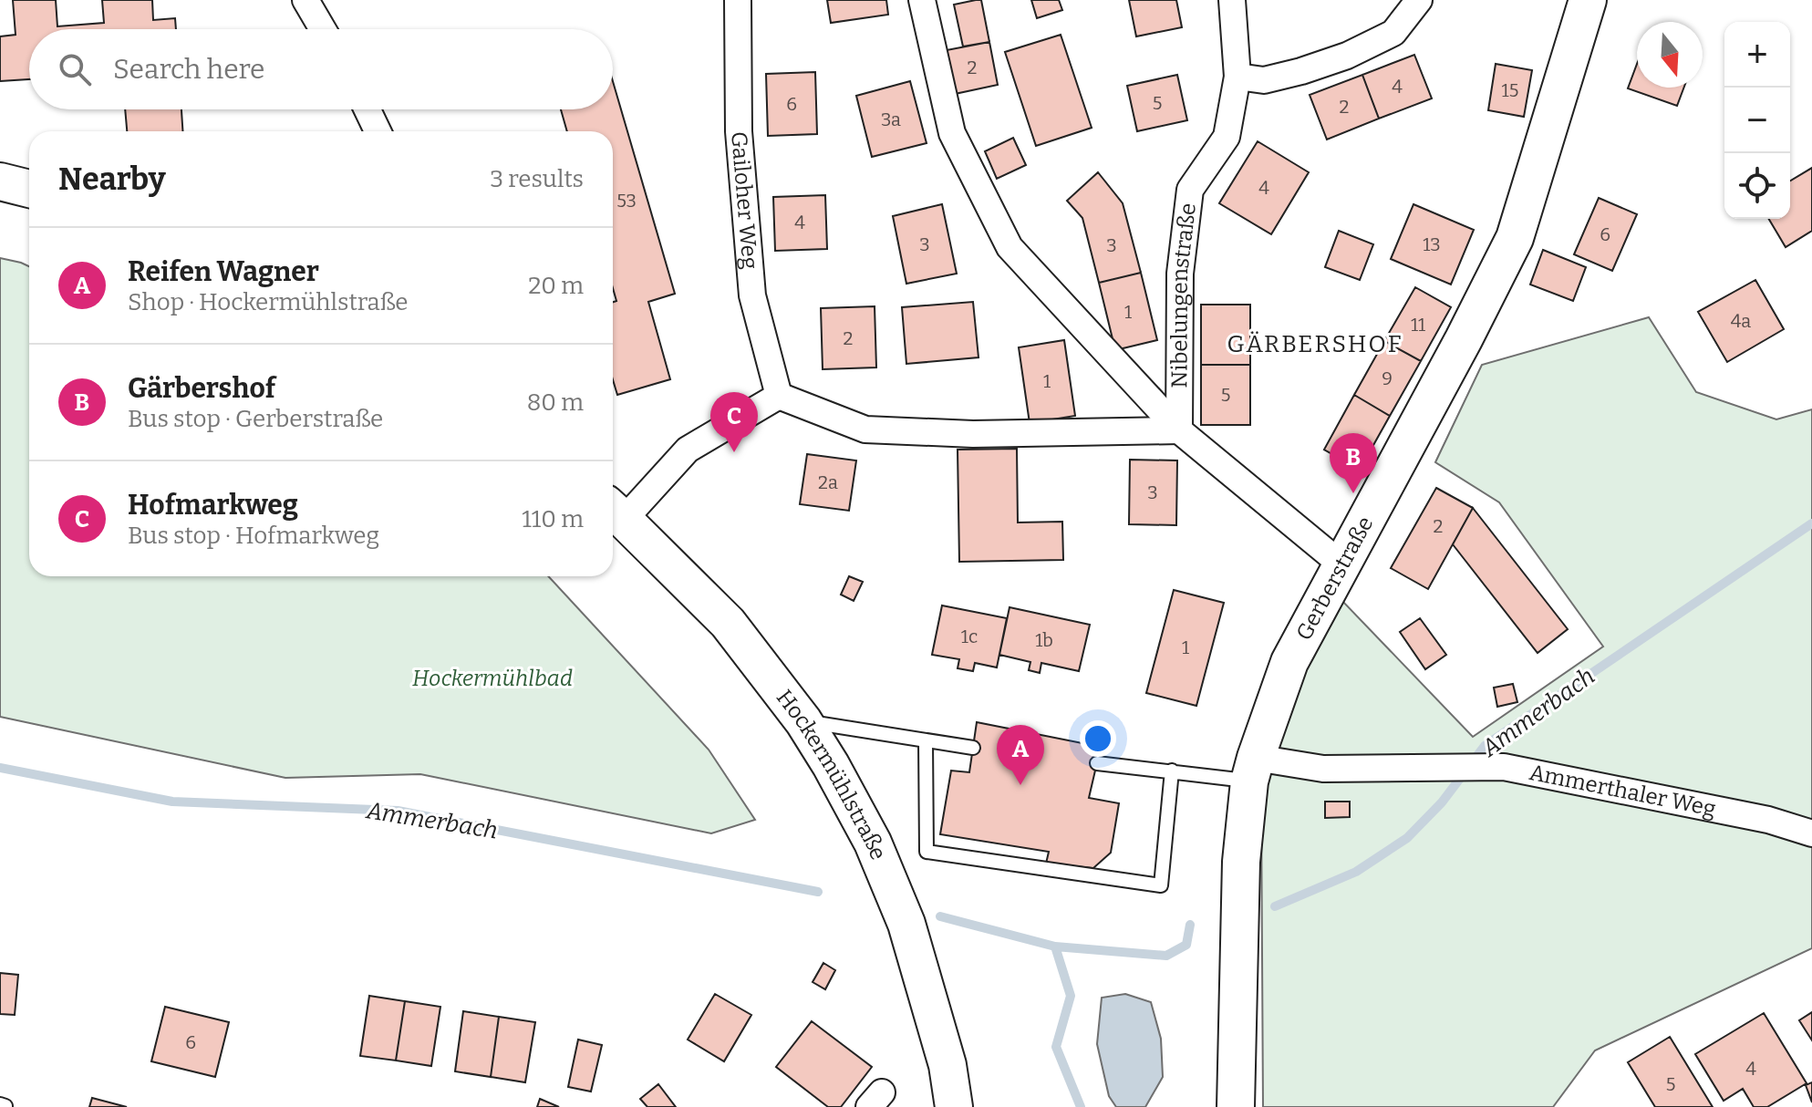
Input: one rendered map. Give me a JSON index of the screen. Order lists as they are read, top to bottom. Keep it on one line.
{"streets":{"street":["Gailoher Weg","Nibelungenstraße","Gerberstraße","Hockermühlstraße","Ammerthaler Weg"]},"crossings":[["Gerberstraße","Ammerthaler Weg"]],"districts":["GÄRBERSHOF"],"water":["Ammerbach"],"parks":["Hockermühlbad"],"house_numbers":["2","4","15","5","6","2","3a","4","53","4","6","3","13","3","1","4a","11","2","9","1","5","2a","3","2","1c","1b","1","6","4","5"],"north":"bottom","page":{"map_buttons":["+","−"],"search":"Search here","heading":["Nearby","3 results"],"list":[{"mark":"A","name":"Reifen Wagner","note":"Shop · Hockermühlstraße","value":"20 m"},{"mark":"B","name":"Gärbershof","note":"Bus stop · Gerberstraße","value":"80 m"},{"mark":"C","name":"Hofmarkweg","note":"Bus stop · Hofmarkweg","value":"110 m"}],"pins":["C","B","A"]}}
